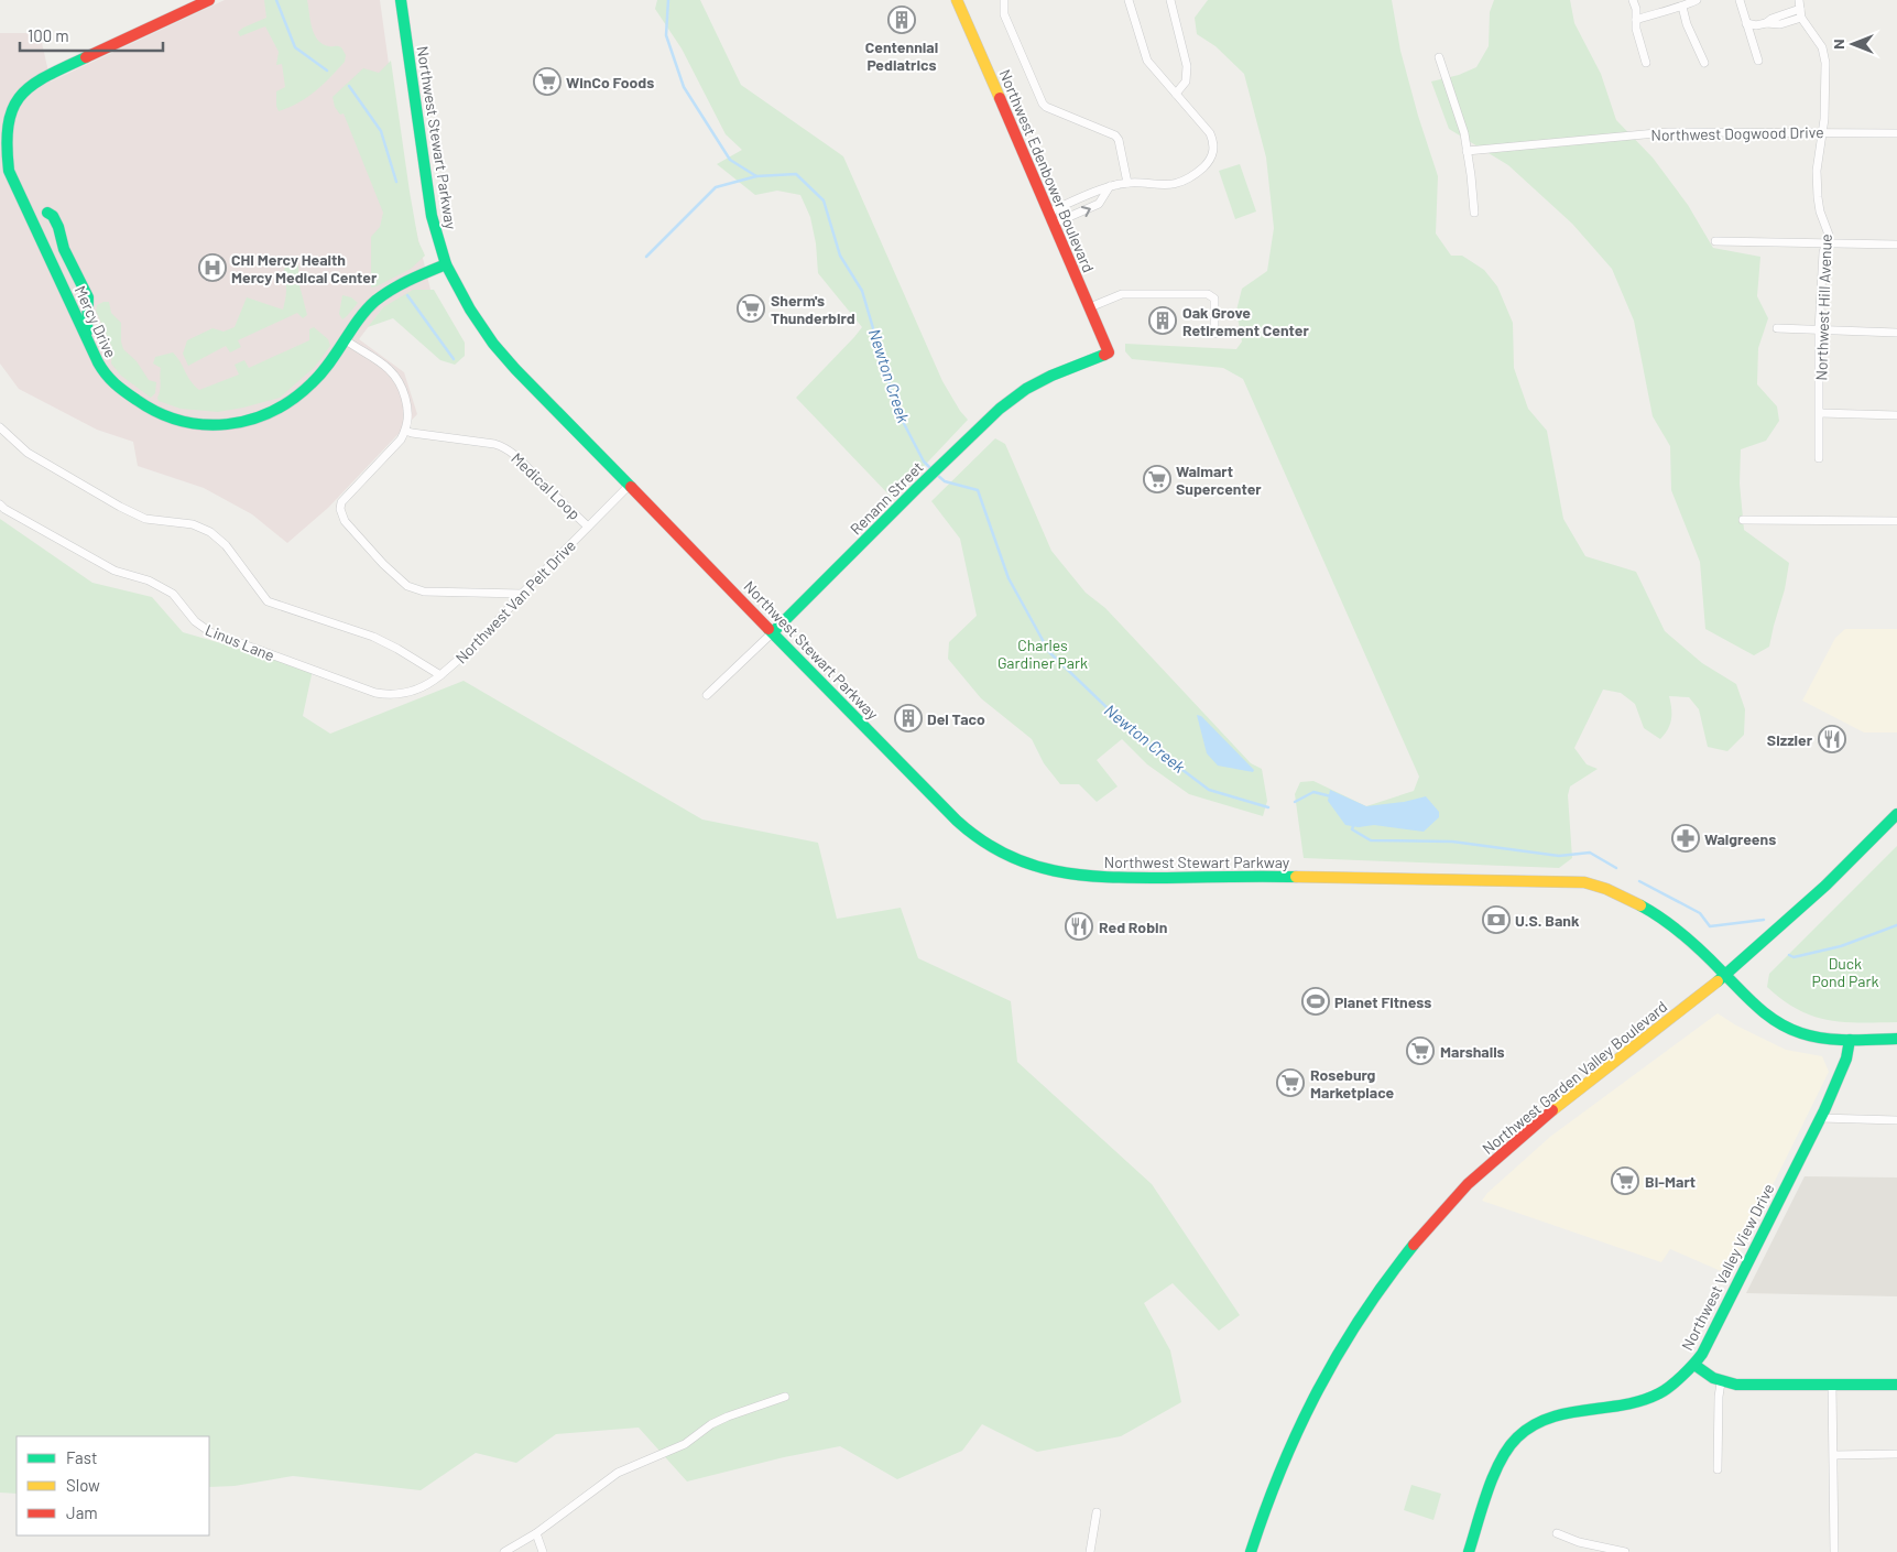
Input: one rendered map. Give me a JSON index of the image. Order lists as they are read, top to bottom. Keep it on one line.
{"streets":{"main road":["Northwest Stewart Parkway","Northwest Edenbower Boulevard","Mercy Drive","Renann Street","Northwest Garden Valley Boulevard","Northwest Valley View Drive"],"street":["Northwest Dogwood Drive","Northwest Hill Avenue","Medical Loop","Northwest Van Pelt Drive","Linus Lane"]},"crossings":[["Northwest Dogwood Drive","Northwest Hill Avenue"],["Northwest Stewart Parkway","Mercy Drive"],["Northwest Stewart Parkway","Renann Street"],["Northwest Stewart Parkway","Northwest Van Pelt Drive"],["Northwest Stewart Parkway","Northwest Garden Valley Boulevard"],["Northwest Stewart Parkway","Northwest Valley View Drive"],["Northwest Edenbower Boulevard","Renann Street"],["Medical Loop","Northwest Van Pelt Drive"],["Northwest Van Pelt Drive","Linus Lane"]],"water":["Newton Creek"],"parks":["Charles Gardiner Park","Duck Pond Park"],"places":{"building":["Centennial Pediatrics","Oak Grove Retirement Center","Del Taco"],"supermarket":["WinCo Foods","Sherm's Thunderbird","Walmart Supercenter","Marshalls","Roseburg Marketplace","Bi-Mart"],"hospital":["CHI Mercy Health Mercy Medical Center"],"restaurant":["Sizzler","Red Robin"],"pharmacy":["Walgreens"],"bank":["U.S. Bank"],"sports":["Planet Fitness"]},"legend":["Fast","Slow","Jam"],"scale_bar":"100 m","north":"left"}
